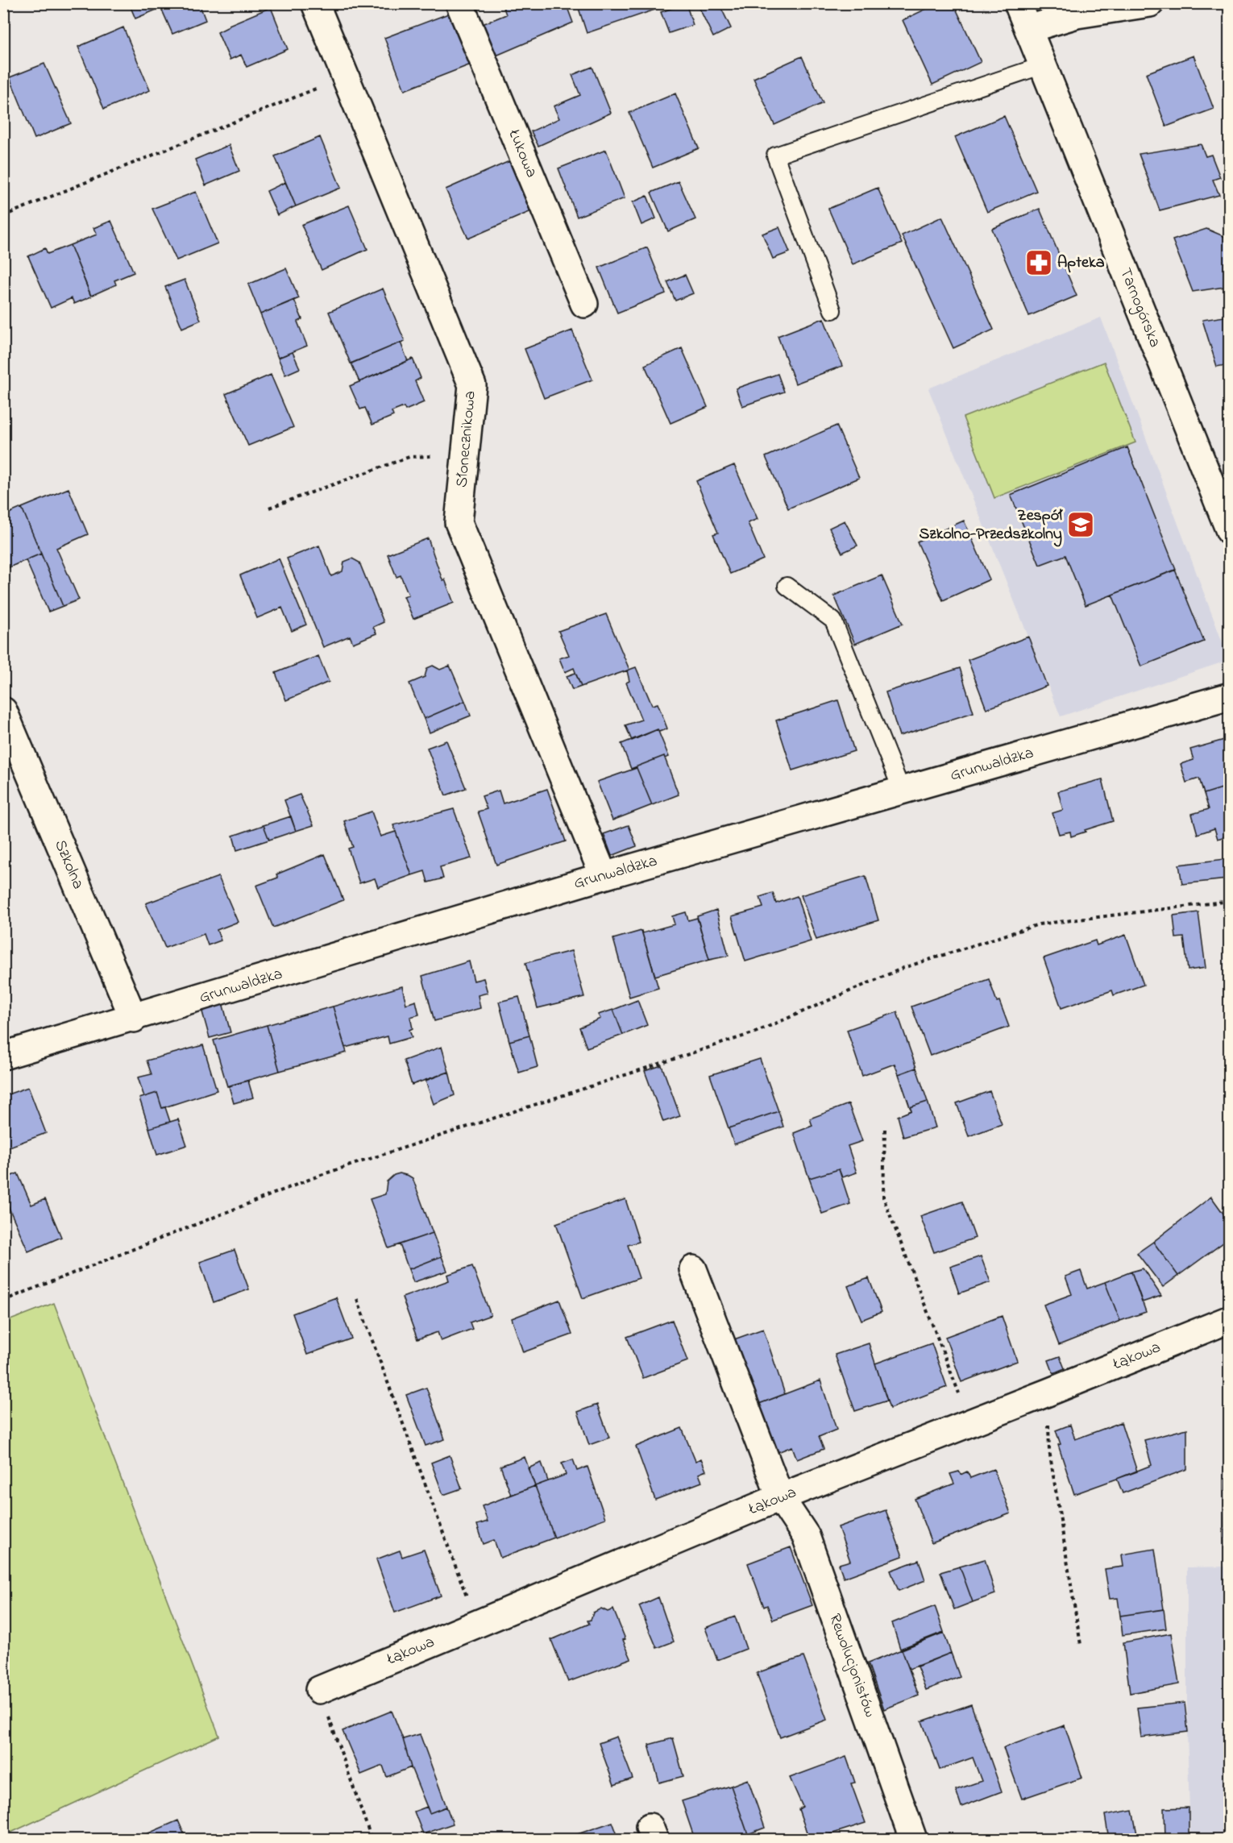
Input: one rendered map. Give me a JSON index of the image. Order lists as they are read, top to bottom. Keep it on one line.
{"streets":{"street":["Łukowa","Tarnogórska","Słonecznikowa","Grunwaldzka","Szkolna","Łąkowa","Rewolucjonistów"]},"crossings":[["Słonecznikowa","Grunwaldzka"],["Grunwaldzka","Szkolna"],["Łąkowa","Rewolucjonistów"]],"places":{"pharmacy":["Apteka"],"school or university":["Zespół Szkolno-Przedszkolny"]}}
